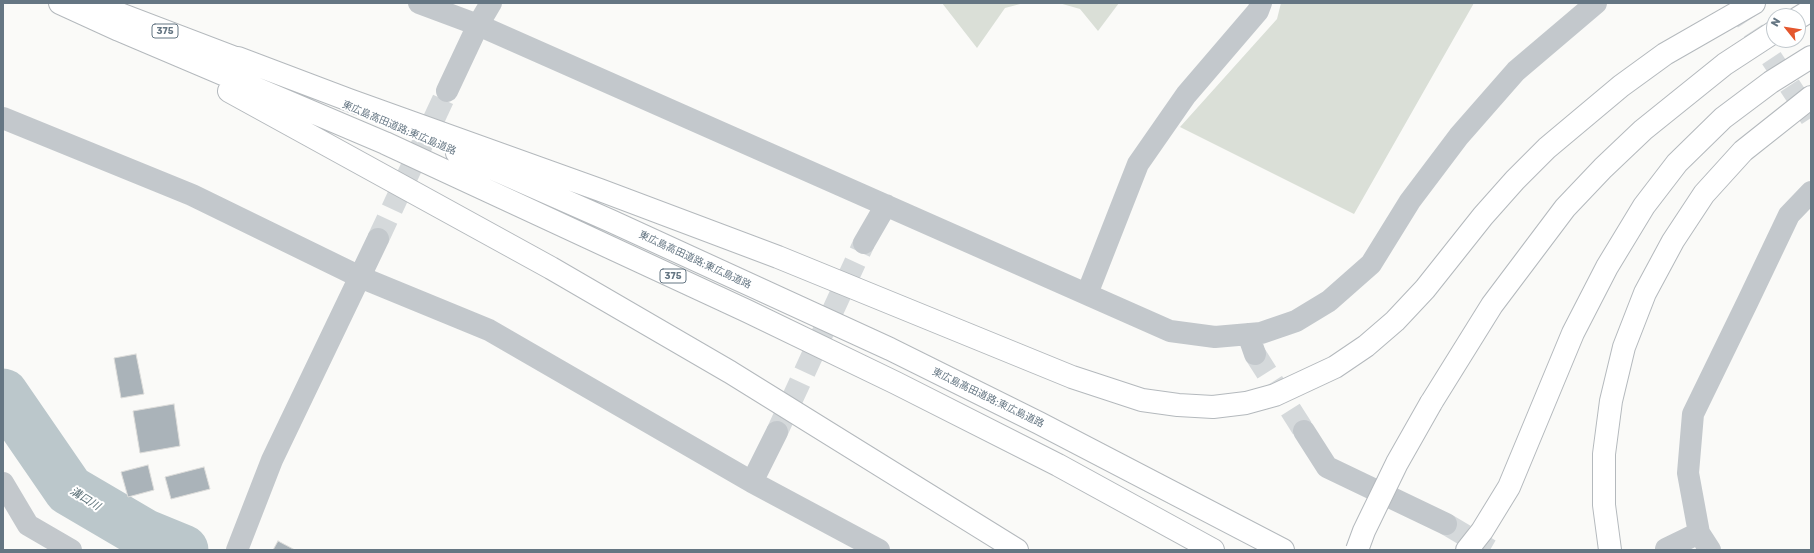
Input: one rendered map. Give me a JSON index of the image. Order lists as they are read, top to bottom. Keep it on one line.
{"streets":{"highway":["375","東広島高田道路;東広島道路"]},"water":["溝口川"],"north":"top left"}
